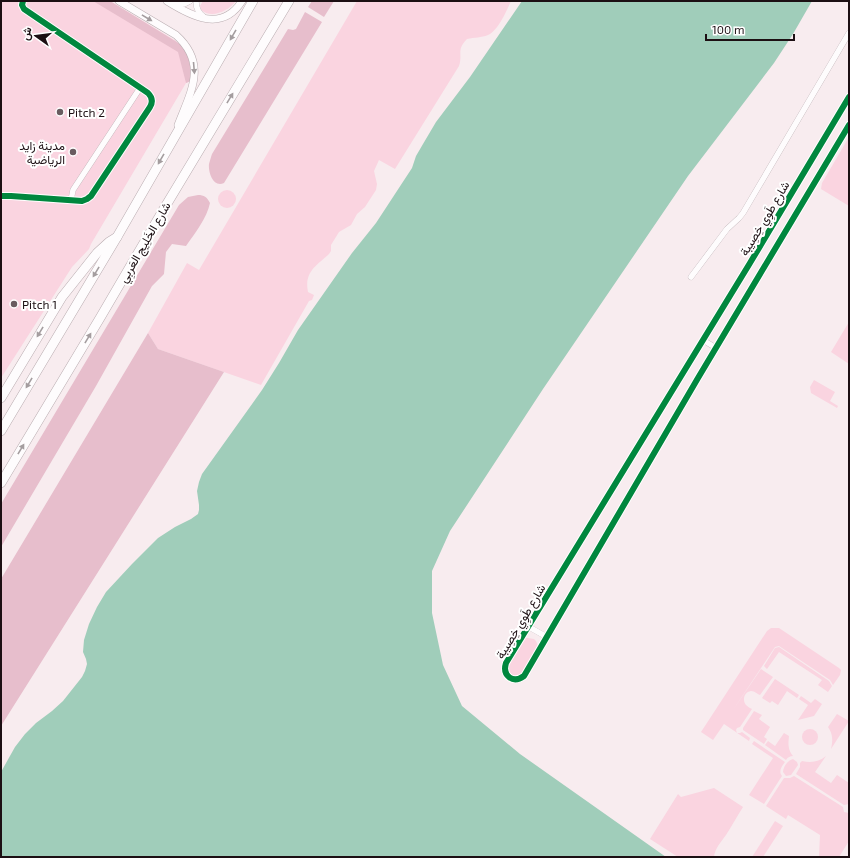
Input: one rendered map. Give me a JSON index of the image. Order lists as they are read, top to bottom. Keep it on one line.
{"streets":{"main road":["شارع الخَلِيج العَربِي"],"street":["شارع طَوِي خِصِيبة"]},"places":["Pitch 2","مدينة زايد الرياضية","Pitch 1"],"scale_bar":"100 m","north":"left"}
